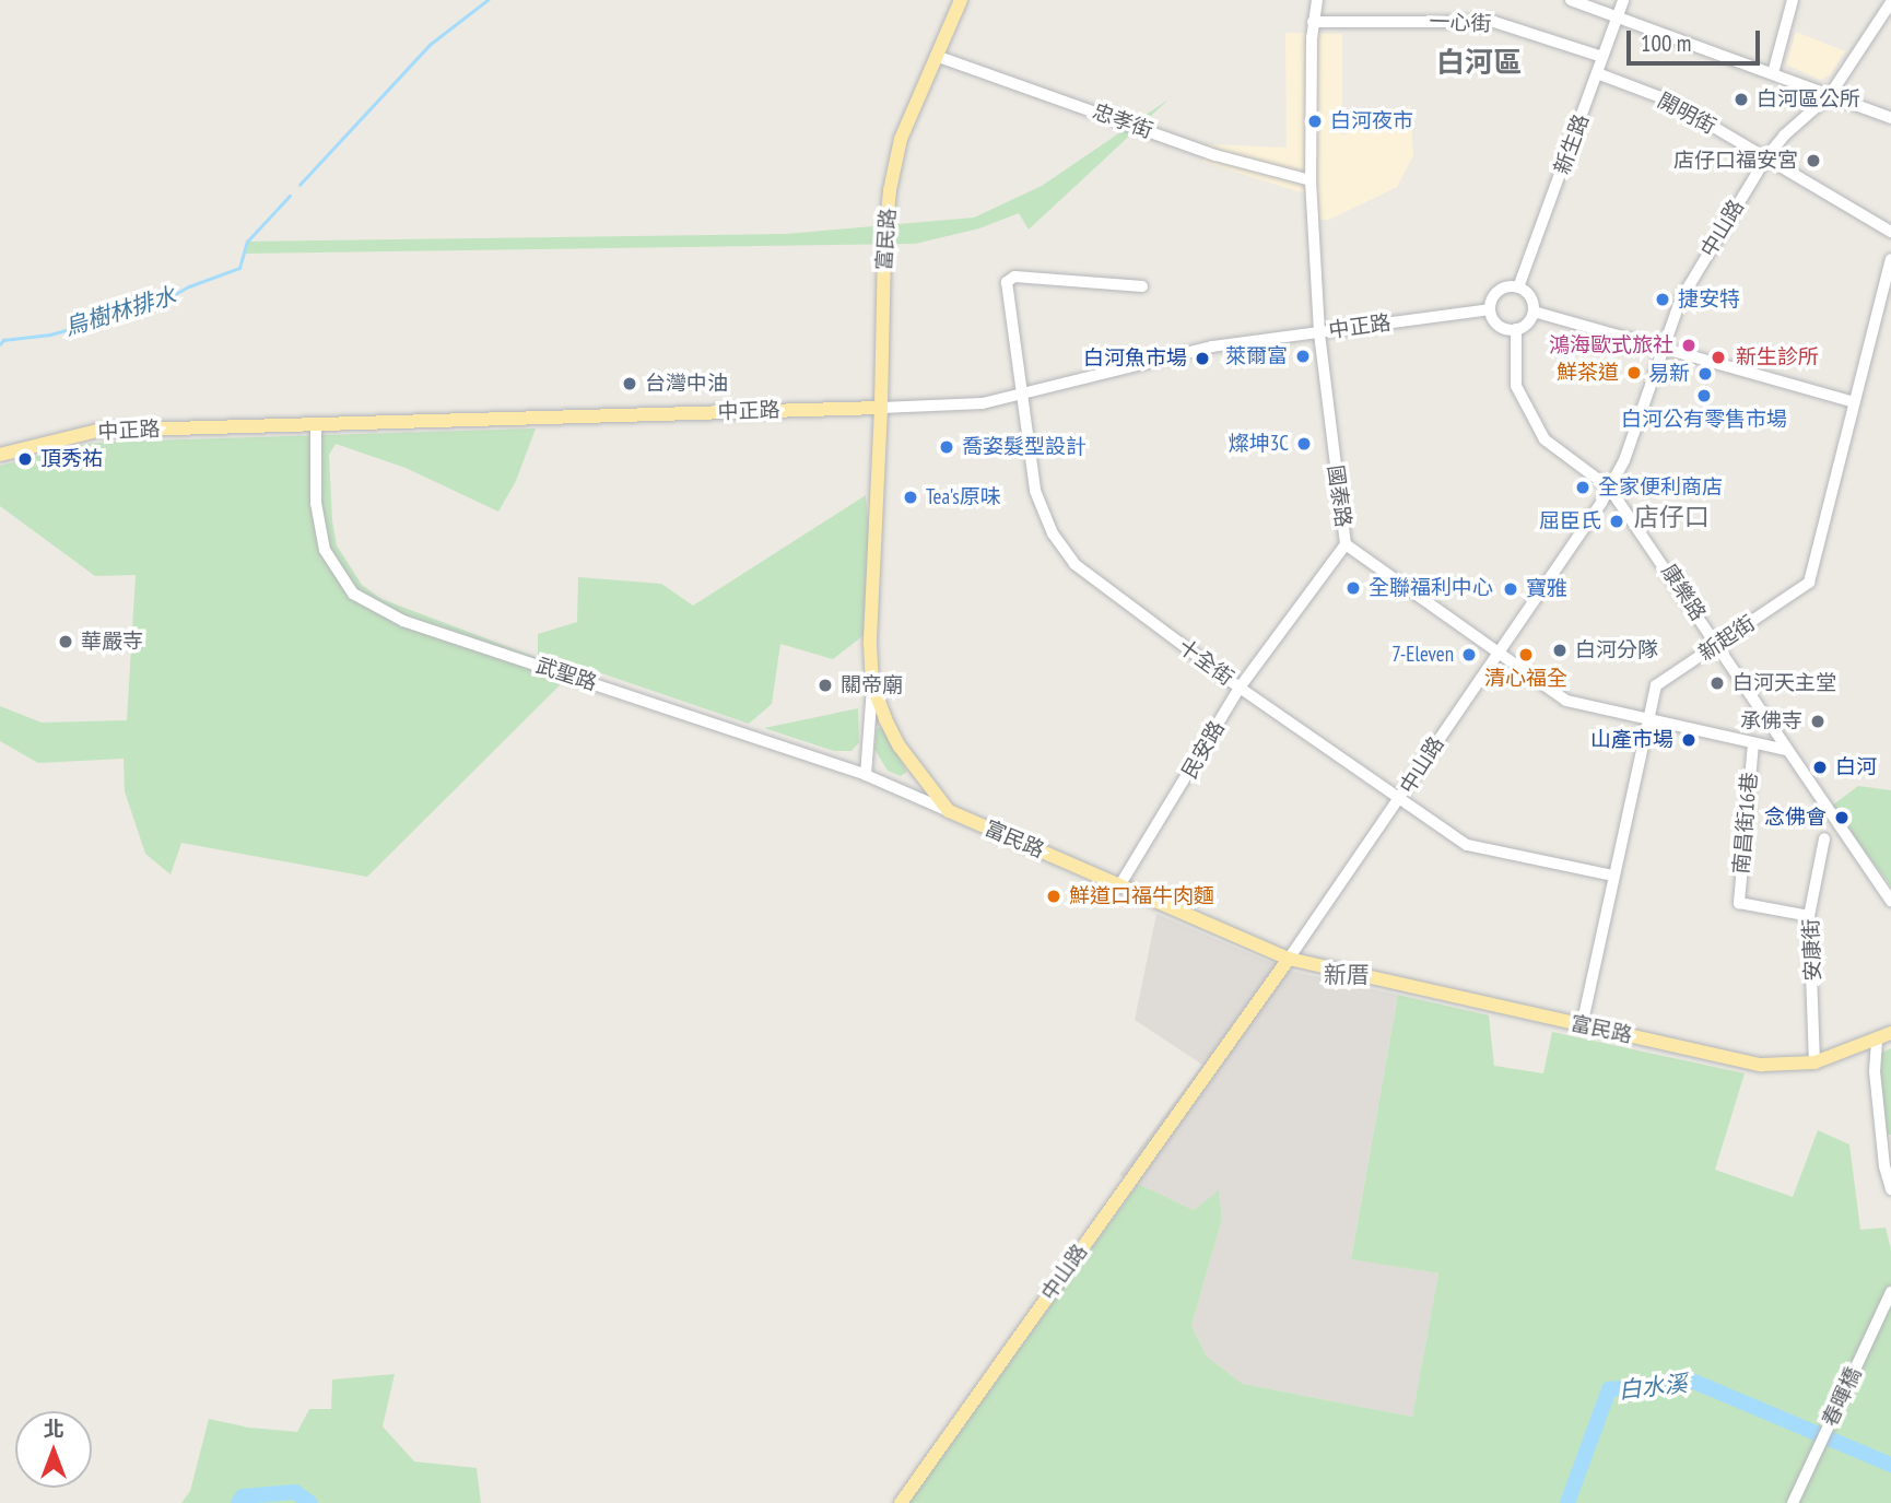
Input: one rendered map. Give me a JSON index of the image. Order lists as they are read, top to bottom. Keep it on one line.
{"streets":{"main road":["中山路","富民路","中正路"],"street":["一心街","開明街","忠孝街","新生路","國泰路","康樂路","新起街","十全街","武聖路","民安路","南昌街16巷","安康街","春暉橋"]},"crossings":[["一心街","新生路"],["一心街","國泰路"],["開明街","新生路"],["開明街","中山路"],["忠孝街","富民路"],["忠孝街","國泰路"],["新生路","中正路"],["新生路","康樂路"],["中山路","富民路"],["中山路","國泰路"],["中山路","康樂路"],["中山路","十全街"],["富民路","中正路"],["富民路","新起街"],["富民路","武聖路"],["富民路","民安路"],["富民路","安康街"],["中正路","國泰路"],["中正路","康樂路"],["中正路","十全街"],["中正路","武聖路"],["國泰路","康樂路"],["國泰路","新起街"],["國泰路","民安路"],["國泰路","南昌街16巷"],["康樂路","新起街"],["新起街","十全街"],["十全街","民安路"],["南昌街16巷","安康街"]],"districts":["白河區","店仔口","新厝"],"water":["烏樹林排水","白水溪"],"places":["白河區公所","白河夜市","店仔口福安宮","捷安特","鴻海歐式旅社","萊爾富","新生診所","白河魚市場","鮮茶道","易新","台灣中油","白河公有零售市場","燦坤3C","喬姿髮型設計","頂秀祐","全家便利商店","Tea's原味","屈臣氏","全聯福利中心","寶雅","華嚴寺","白河分隊","7-Eleven","清心福全","白河天主堂","關帝廟","承佛寺","山產市場","白河","念佛會","鮮道口福牛肉麵"],"scale_bar":"100 m","north":"top"}
